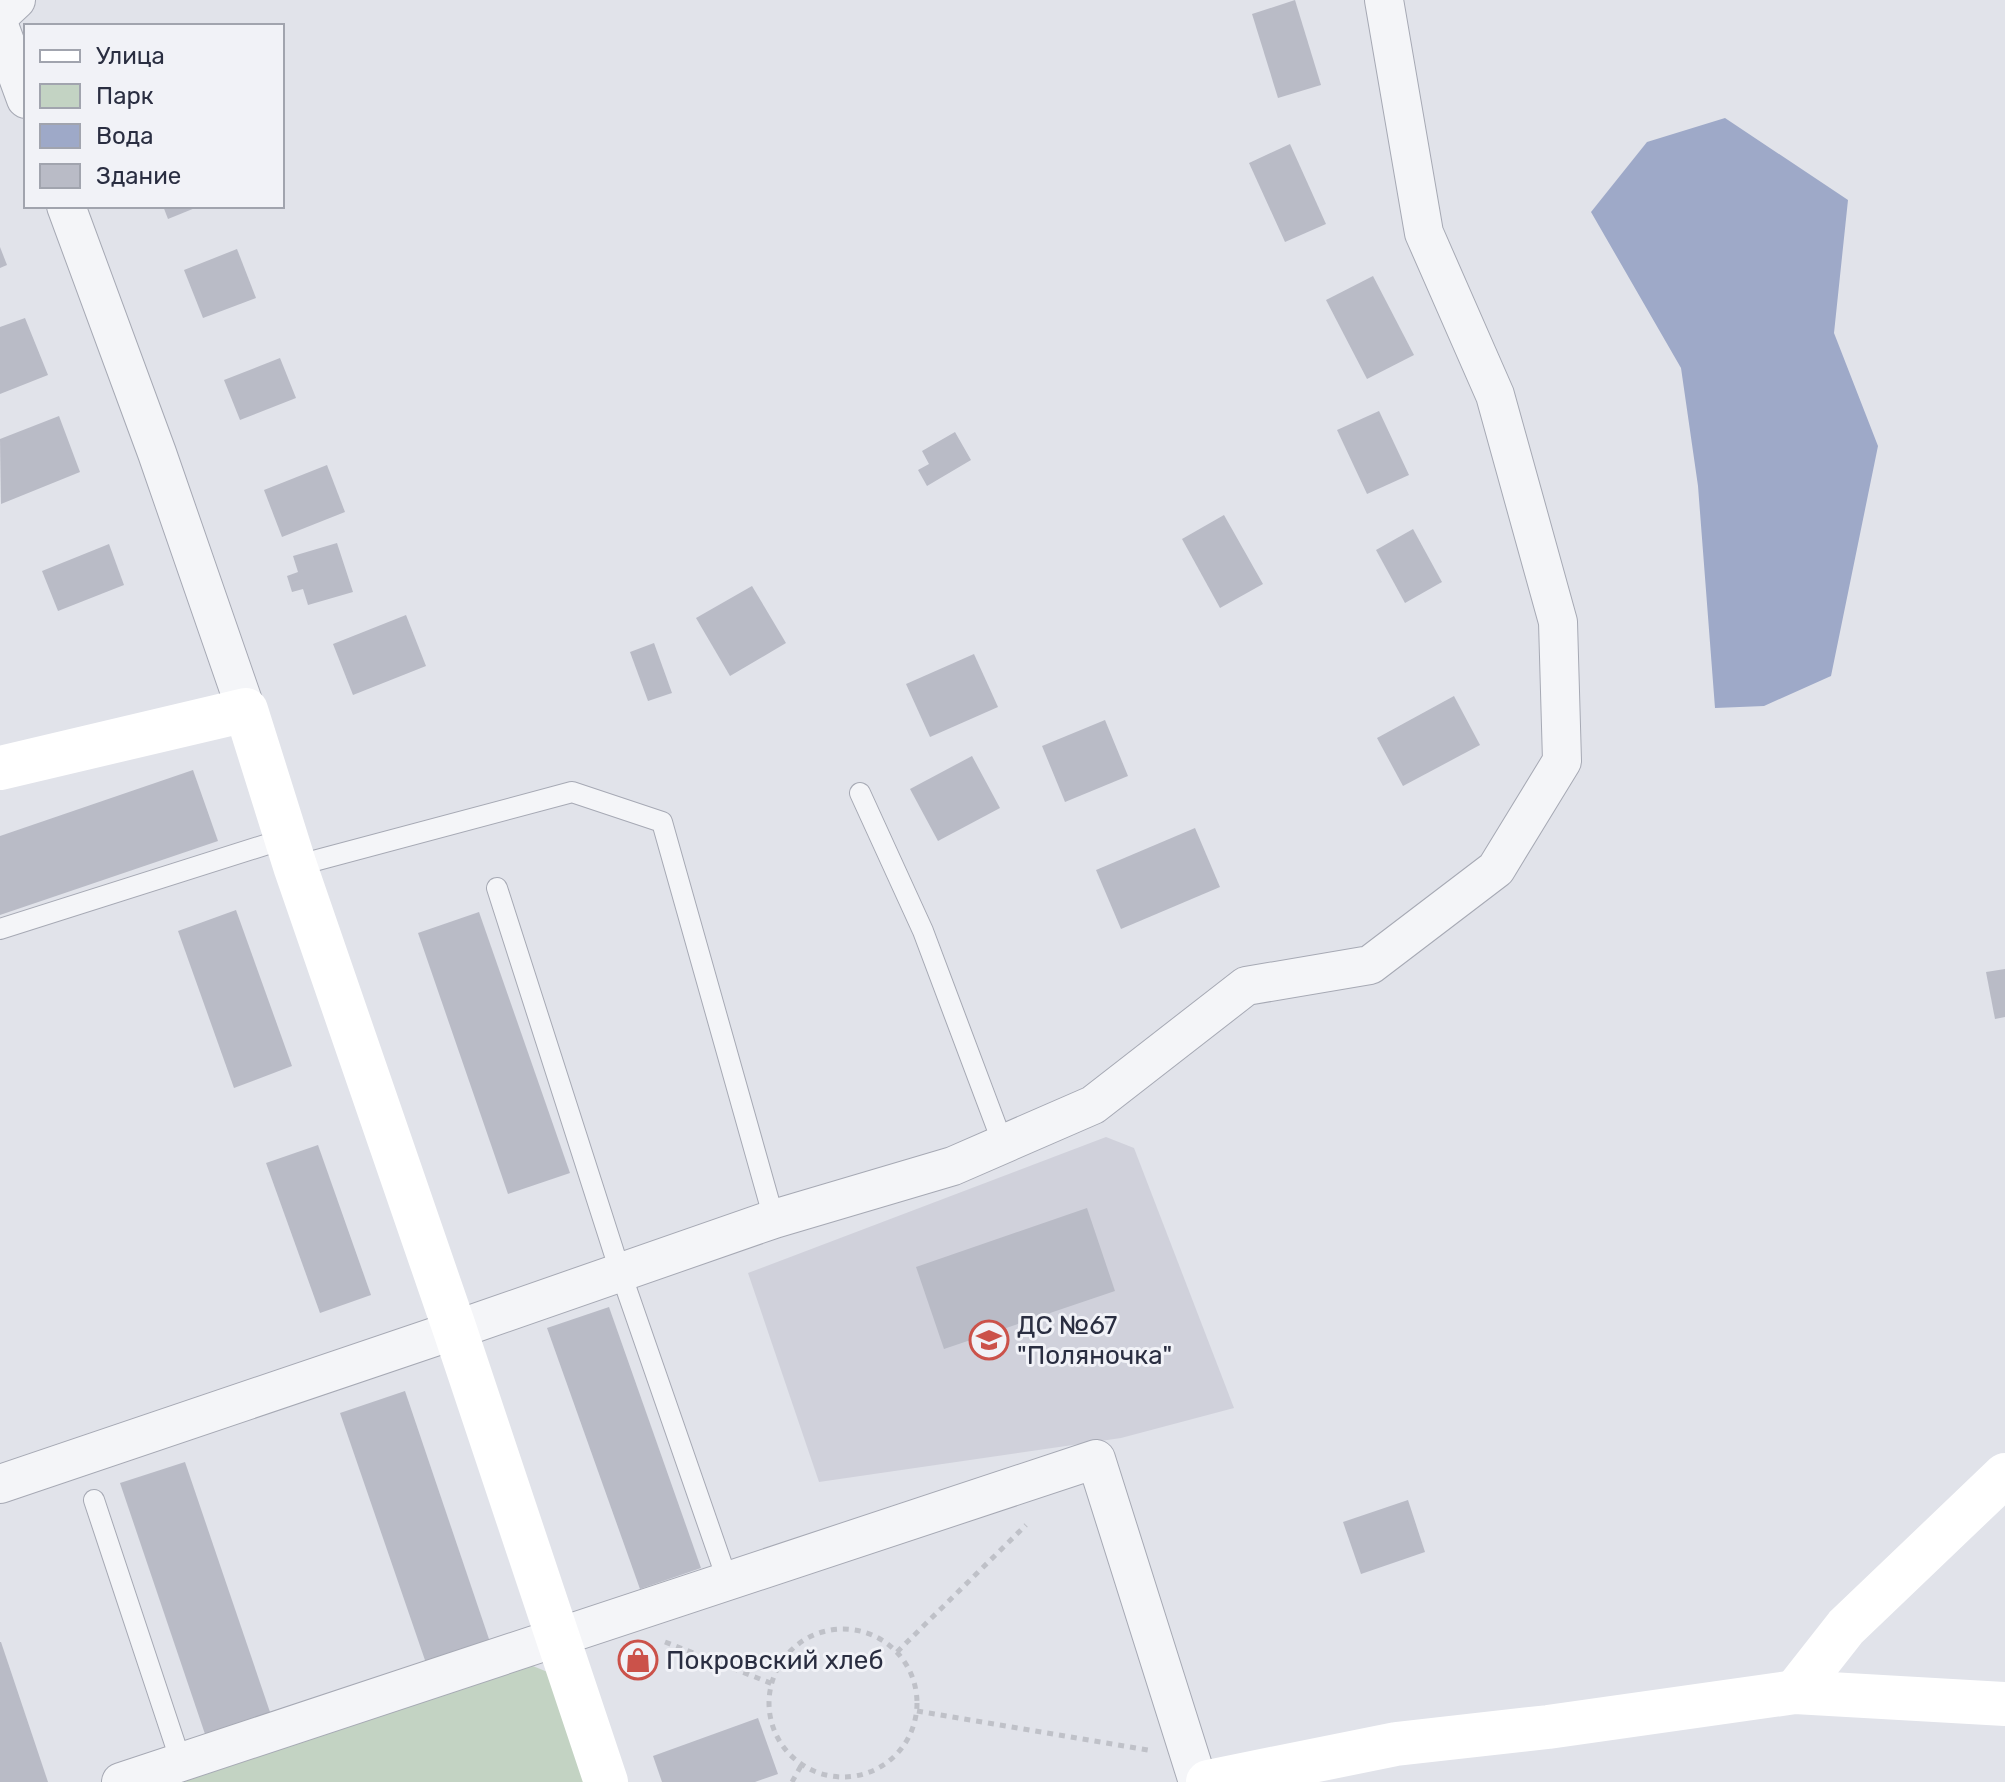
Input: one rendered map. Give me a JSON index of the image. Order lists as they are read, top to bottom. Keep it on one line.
{"places":{"school or university":["ДС №67 \"Поляночка\""],"shop":["Покровский хлеб"]},"legend":["Улица","Парк","Вода","Здание"]}
